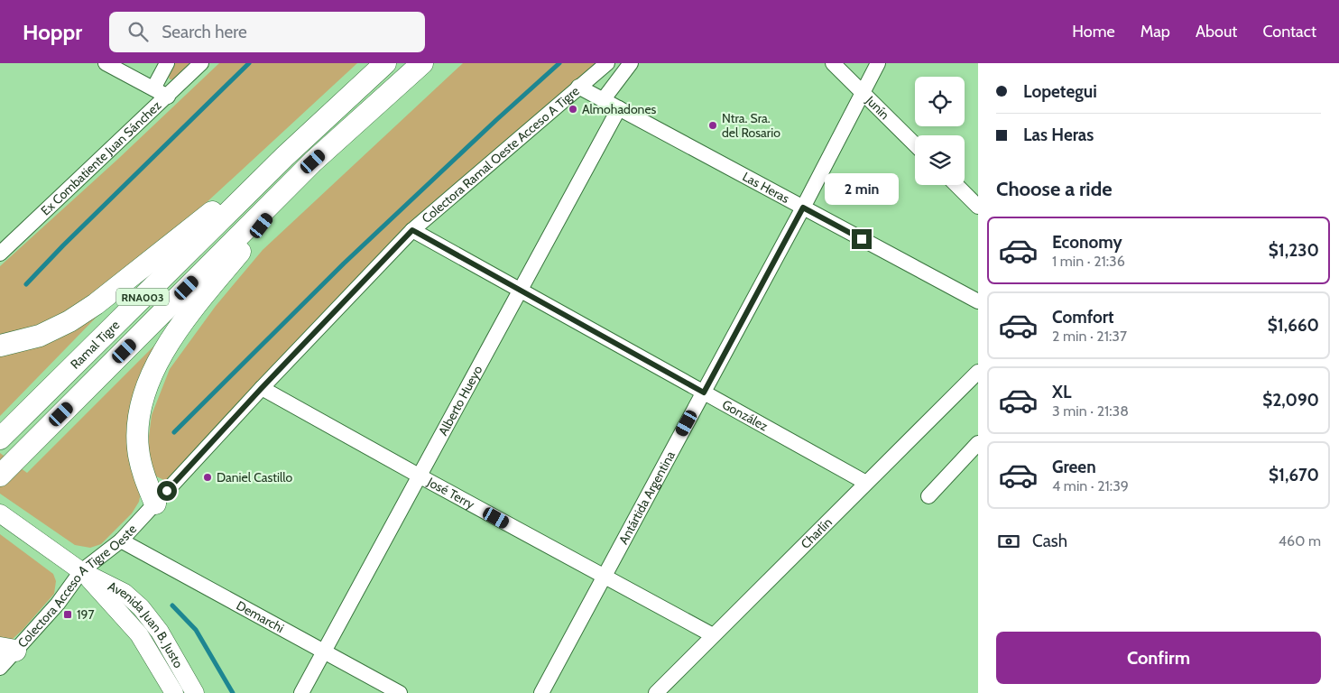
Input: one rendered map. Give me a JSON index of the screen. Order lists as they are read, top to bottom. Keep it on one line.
{"streets":{"highway":["RNA003","Ramal Tigre"],"main road":["Avenida Juan B. Justo"],"street":["Junín","Colectora Ramal Oeste Acceso A Tigre","Ex Combatiente Juan Sánchez","Las Heras","Alberto Hueyo","González","José Terry","Antártida Argentina","Charlín","Colectora Acceso A Tigre Oeste","Demarchi"]},"crossings":[["Junín","Antártida Argentina"],["Colectora Ramal Oeste Acceso A Tigre","Las Heras"],["Colectora Ramal Oeste Acceso A Tigre","González"],["Colectora Ramal Oeste Acceso A Tigre","José Terry"],["Colectora Ramal Oeste Acceso A Tigre","Colectora Acceso A Tigre Oeste"],["Las Heras","Alberto Hueyo"],["Las Heras","Antártida Argentina"],["RNA003","Ramal Tigre"],["Alberto Hueyo","González"],["Alberto Hueyo","José Terry"],["Alberto Hueyo","Demarchi"],["González","Antártida Argentina"],["González","Charlín"],["José Terry","Antártida Argentina"],["José Terry","Charlín"],["Colectora Acceso A Tigre Oeste","Demarchi"],["Colectora Acceso A Tigre Oeste","Avenida Juan B. Justo"]],"places":{"other":["Almohadones","Ntra. Sra. del Rosario","Daniel Castillo"],"transit":["197"]},"page":{"header":"Hoppr","search":"Search here","nav":["Home","Map","About","Contact"],"banner":["Lopetegui","Las Heras"],"heading":"Choose a ride","bubble":"2 min","list":[{"name":"Economy","note":"1 min · 21:36","value":"$1,230"},{"name":"Comfort","note":"2 min · 21:37","value":"$1,660"},{"name":"XL","note":"3 min · 21:38","value":"$2,090"},{"name":"Green","note":"4 min · 21:39","value":"$1,670"}],"pay":["Cash","460 m"],"buttons":"Confirm"}}
